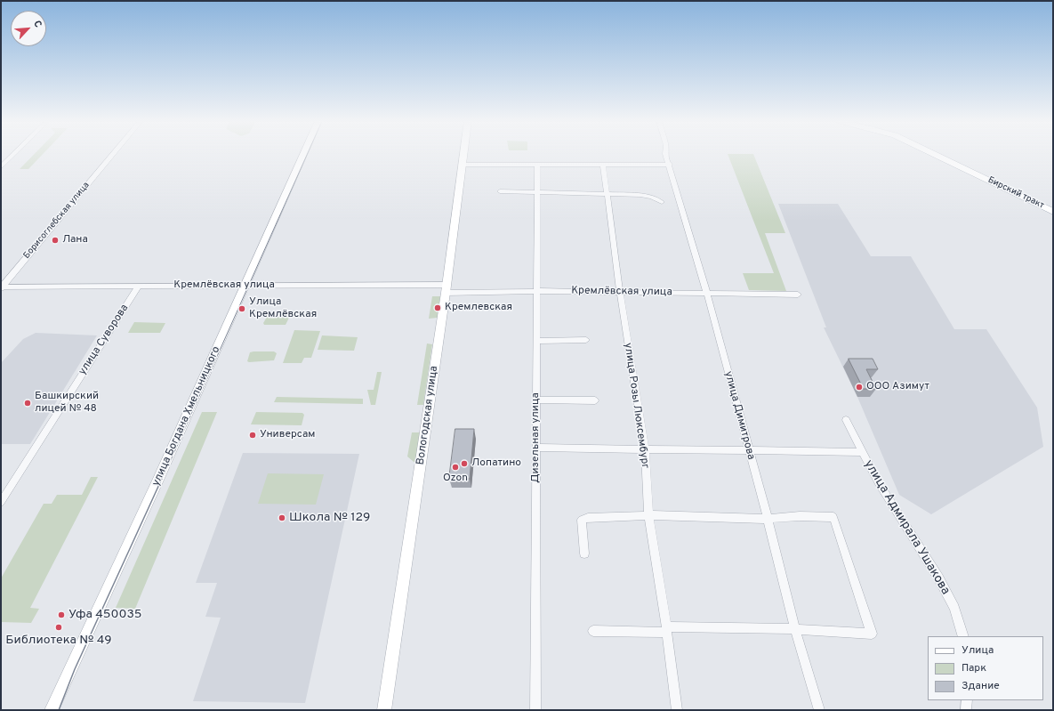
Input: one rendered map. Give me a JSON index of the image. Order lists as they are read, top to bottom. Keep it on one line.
{"streets":{"main road":["Бирский тракт","Вологодская улица","улица Богдана Хмельницкого"],"street":["Борисоглебская улица","Кремлёвская улица","улица Суворова","улица Розы Люксембург","улица Димитрова","Дизельная улица","улица Адмирала Ушакова"]},"crossings":[["Борисоглебская улица","Кремлёвская улица"],["Кремлёвская улица","улица Суворова"],["Кремлёвская улица","улица Розы Люксембург"],["Кремлёвская улица","Вологодская улица"],["Кремлёвская улица","улица Димитрова"],["Кремлёвская улица","улица Богдана Хмельницкого"],["Кремлёвская улица","Дизельная улица"]],"places":["Лана","Кремлевская","Улица Кремлёвская","ООО Азимут","Башкирский лицей № 48","Универсам","Лопатино","Ozon","Школа № 129","Уфа 450035","Библиотека № 49"],"legend":["Улица","Парк","Здание"],"north":"top right"}
